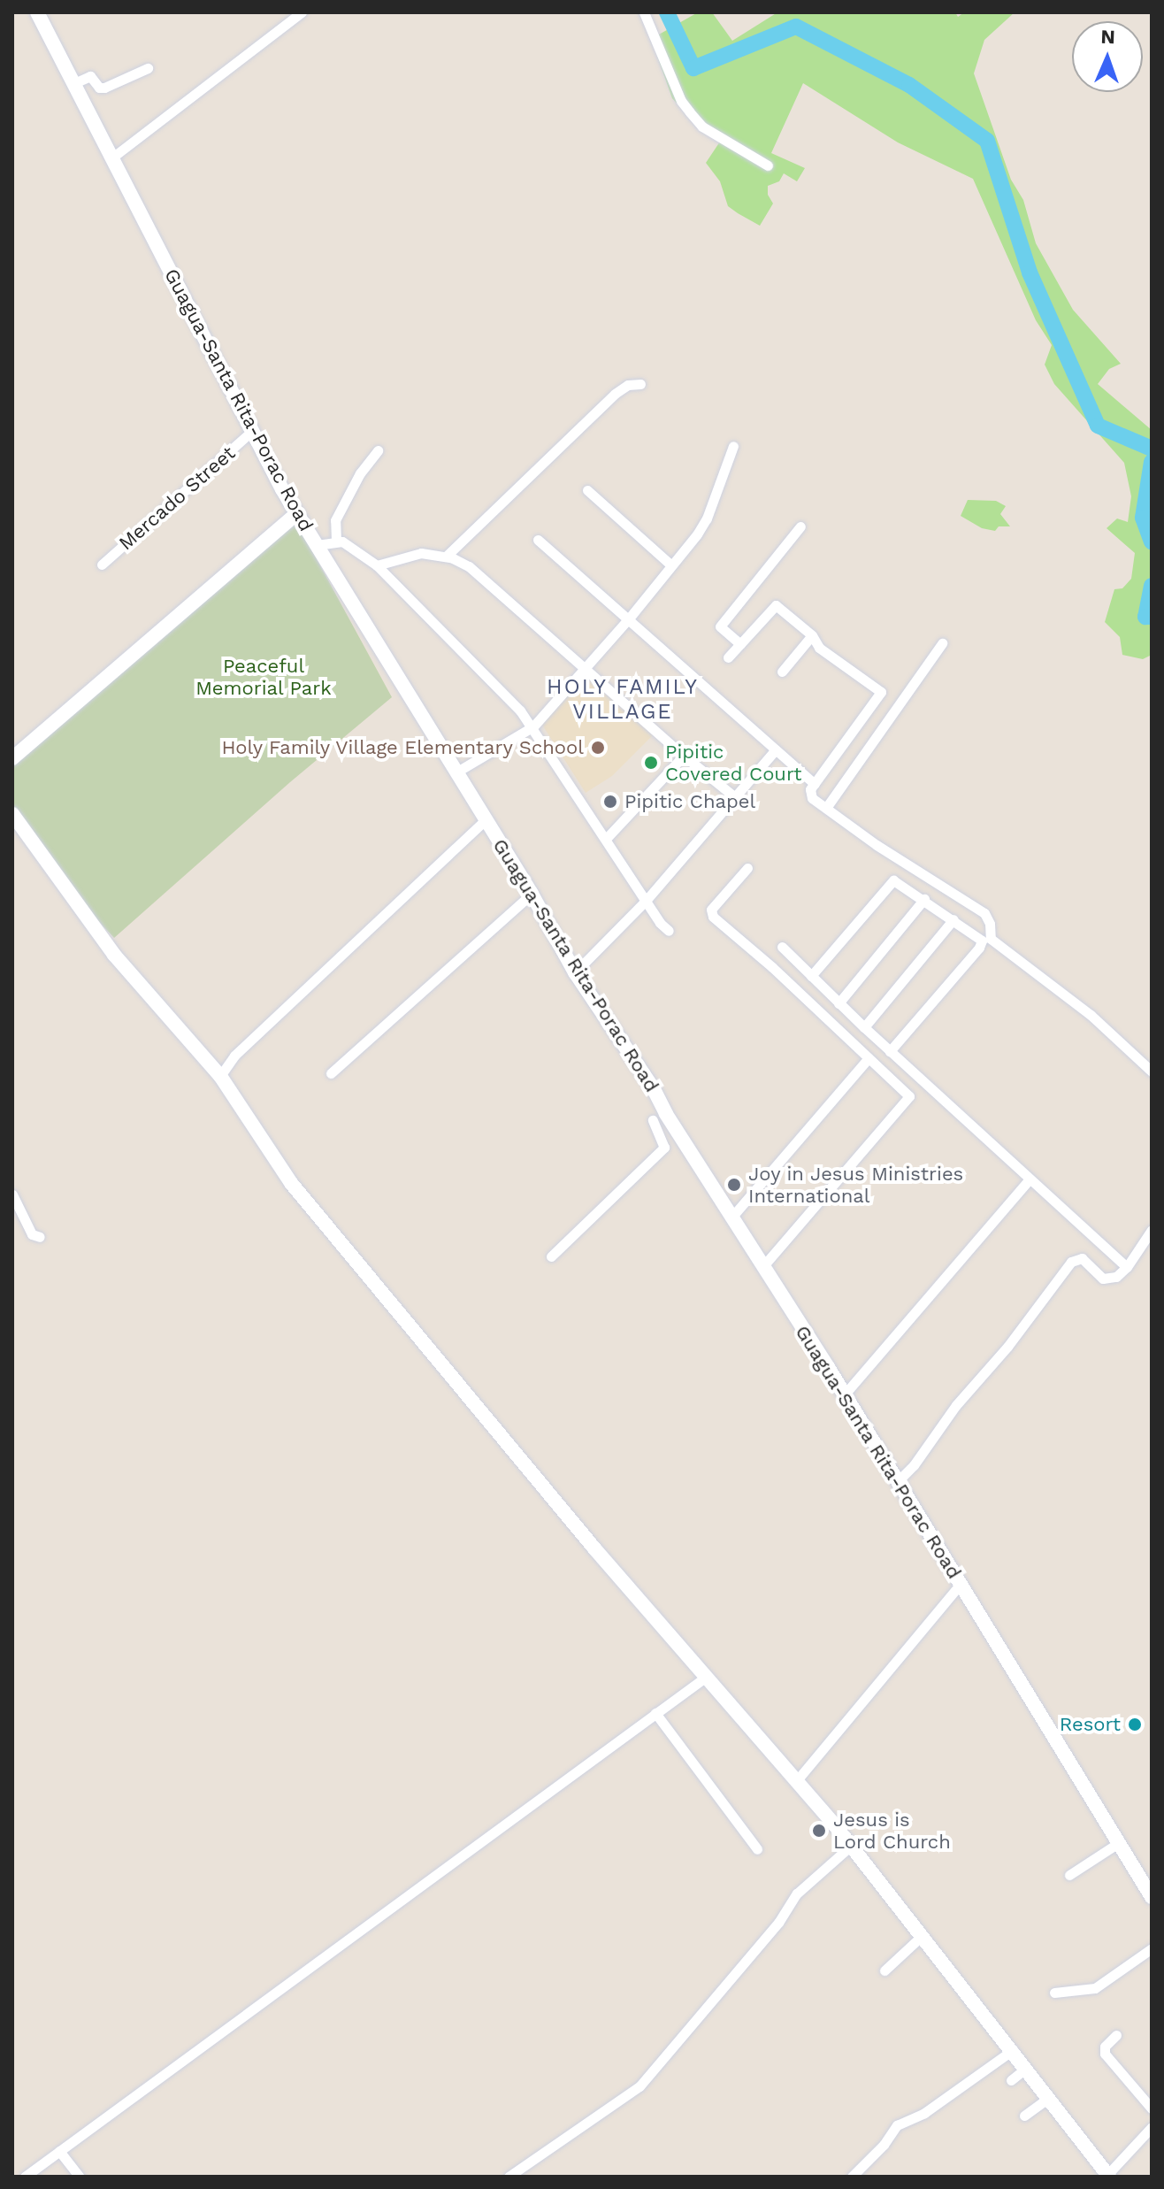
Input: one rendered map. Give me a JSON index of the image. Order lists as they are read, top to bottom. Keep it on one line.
{"streets":{"main road":["Guagua-Santa Rita-Porac Road"],"street":["Mercado Street"]},"crossings":[["Guagua-Santa Rita-Porac Road","Mercado Street"]],"districts":["HOLY FAMILY VILLAGE"],"parks":["Peaceful Memorial Park"],"places":["Holy Family Village Elementary School","Pipitic Covered Court","Pipitic Chapel","Joy in Jesus Ministries International","Resort","Jesus is Lord Church"],"north":"top"}
